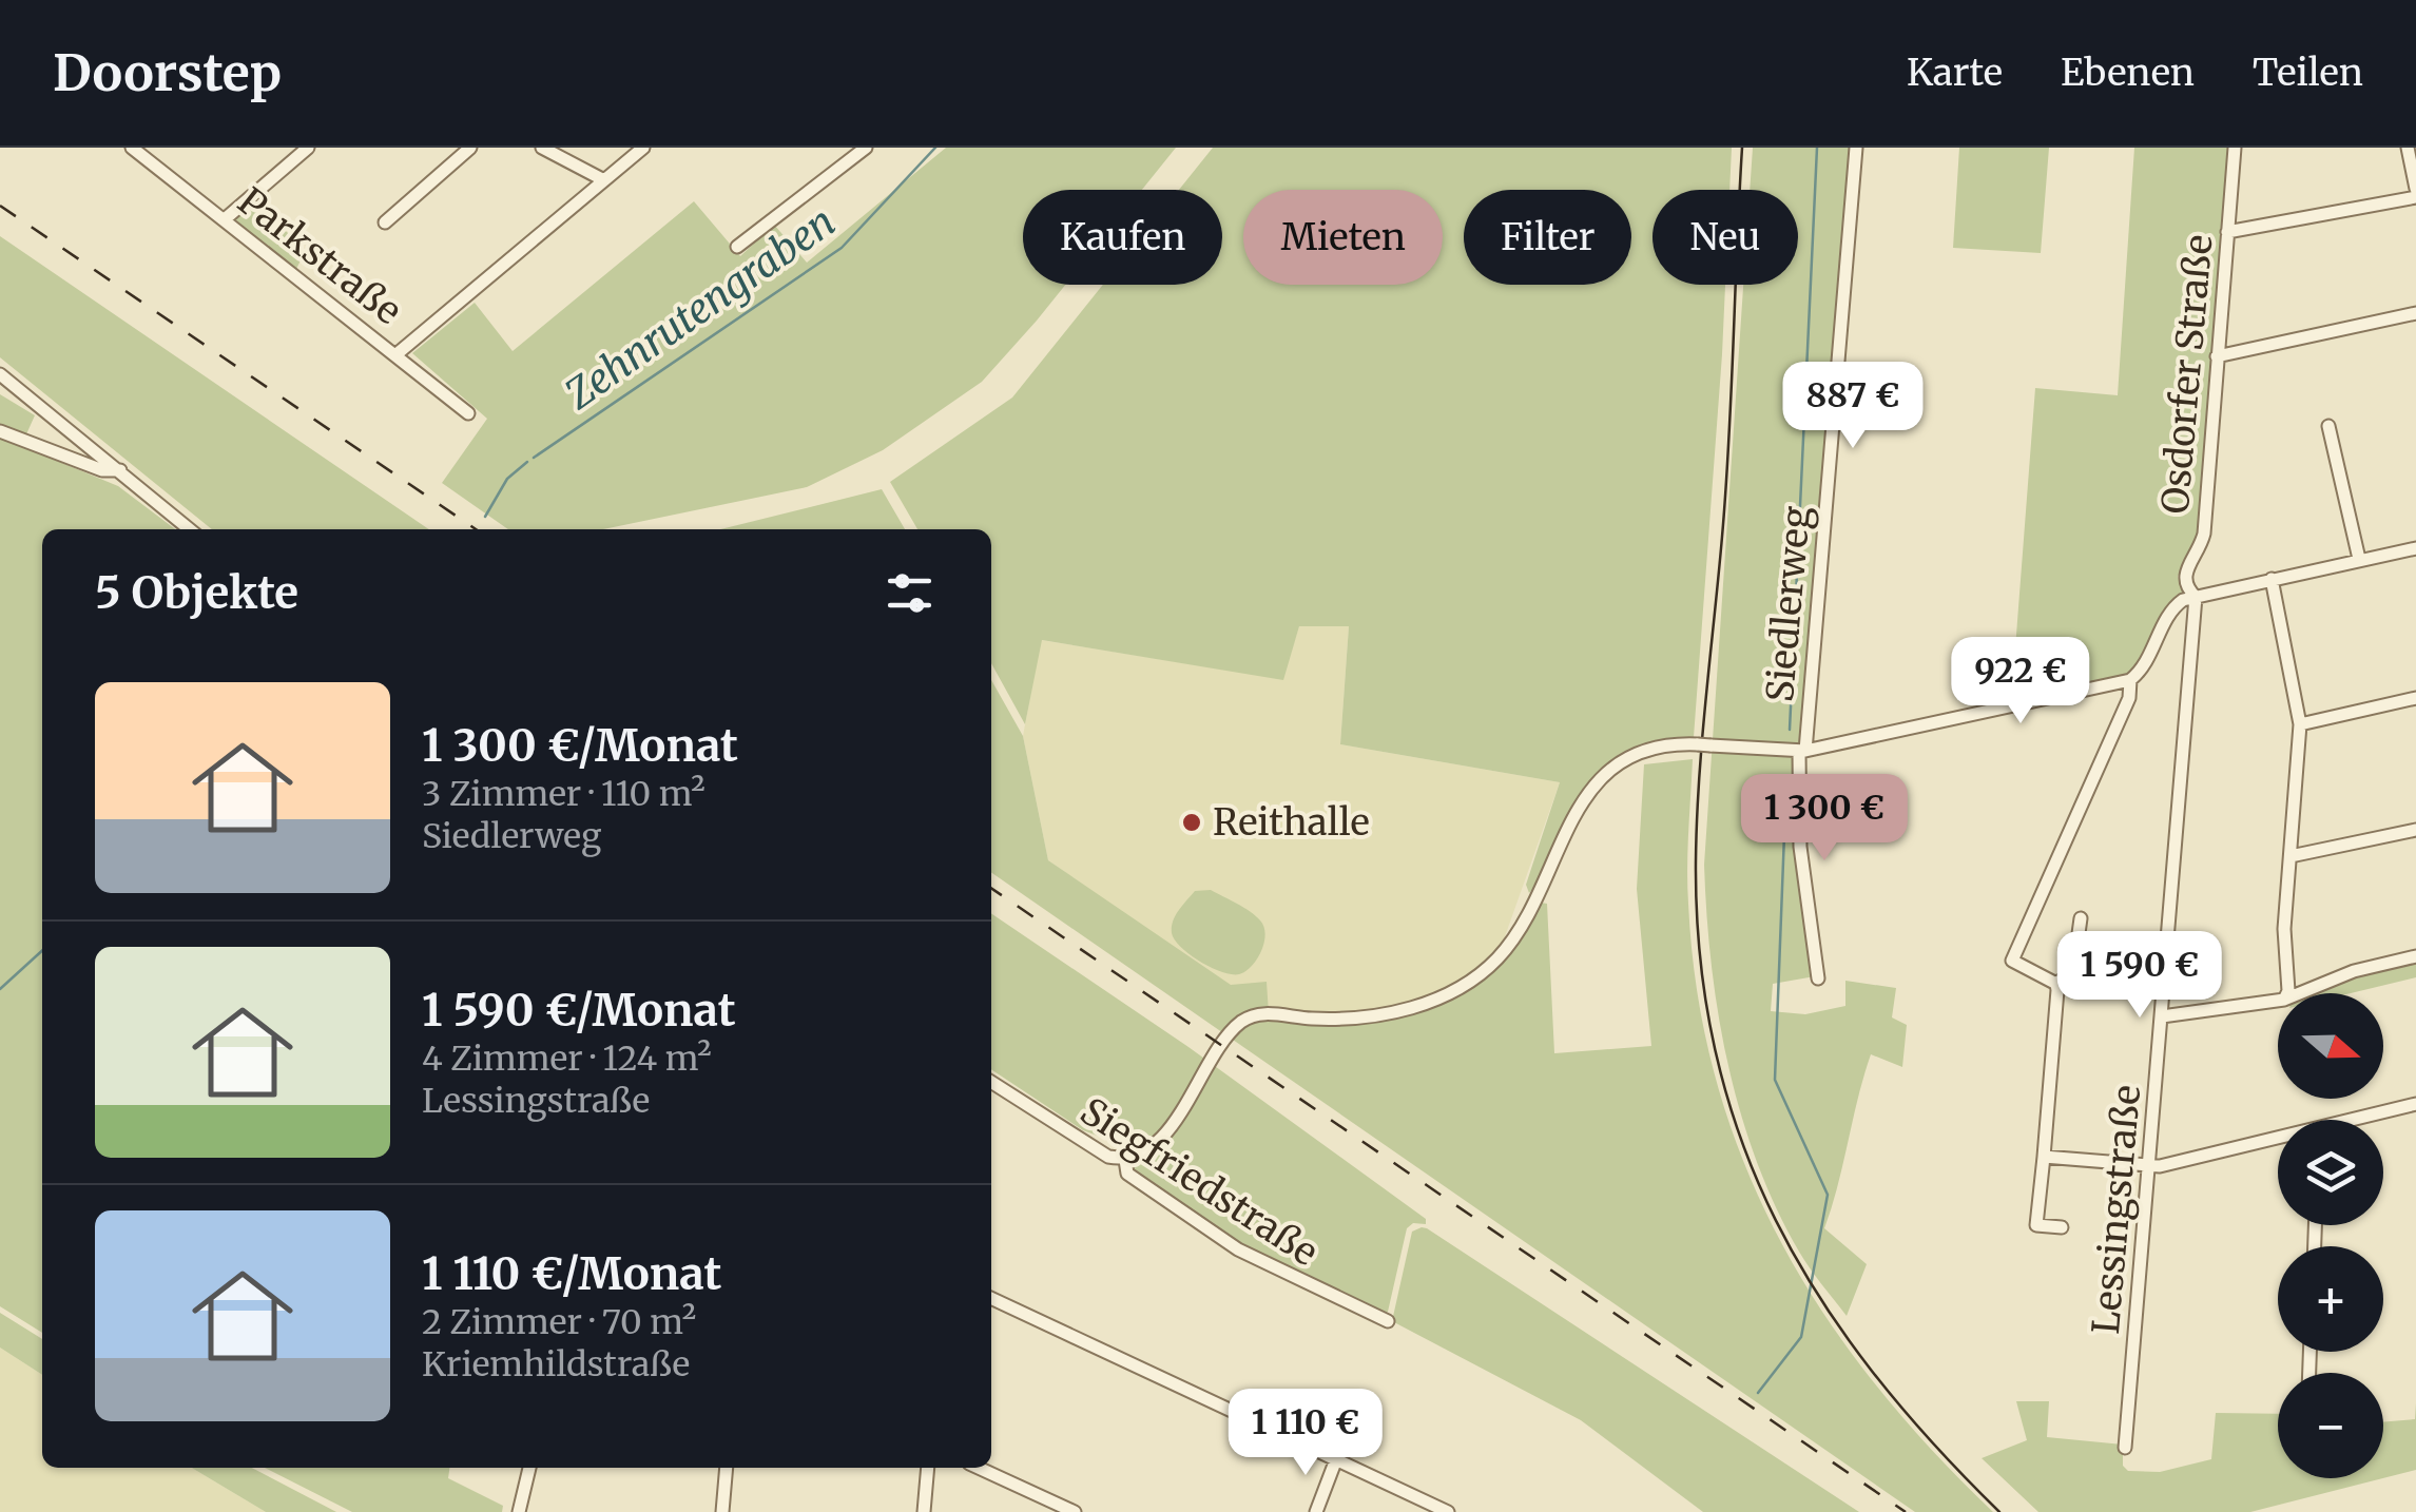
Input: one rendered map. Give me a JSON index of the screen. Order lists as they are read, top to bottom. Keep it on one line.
{"streets":{"street":["Parkstraße","Osdorfer Straße","Siedlerweg","Siegfriedstraße","Lessingstraße"]},"crossings":[["Osdorfer Straße","Lessingstraße"]],"water":["Zehnrutengraben"],"places":["Reithalle"],"north":"right","page":{"header":"Doorstep","nav":["Karte","Ebenen","Teilen"],"chip":["Kaufen","Mieten","Filter","Neu"],"price":["887 €","922 €","1 300 €","1 590 €","1 110 €"],"heading":"5 Objekte","list":[{"name":"1 300 €/Monat","note":"3 Zimmer · 110 m² · Siedlerweg"},{"name":"1 590 €/Monat","note":"4 Zimmer · 124 m² · Lessingstraße"},{"name":"1 110 €/Monat","note":"2 Zimmer · 70 m² · Kriemhildstraße"}],"map_buttons":["+","−"]}}
